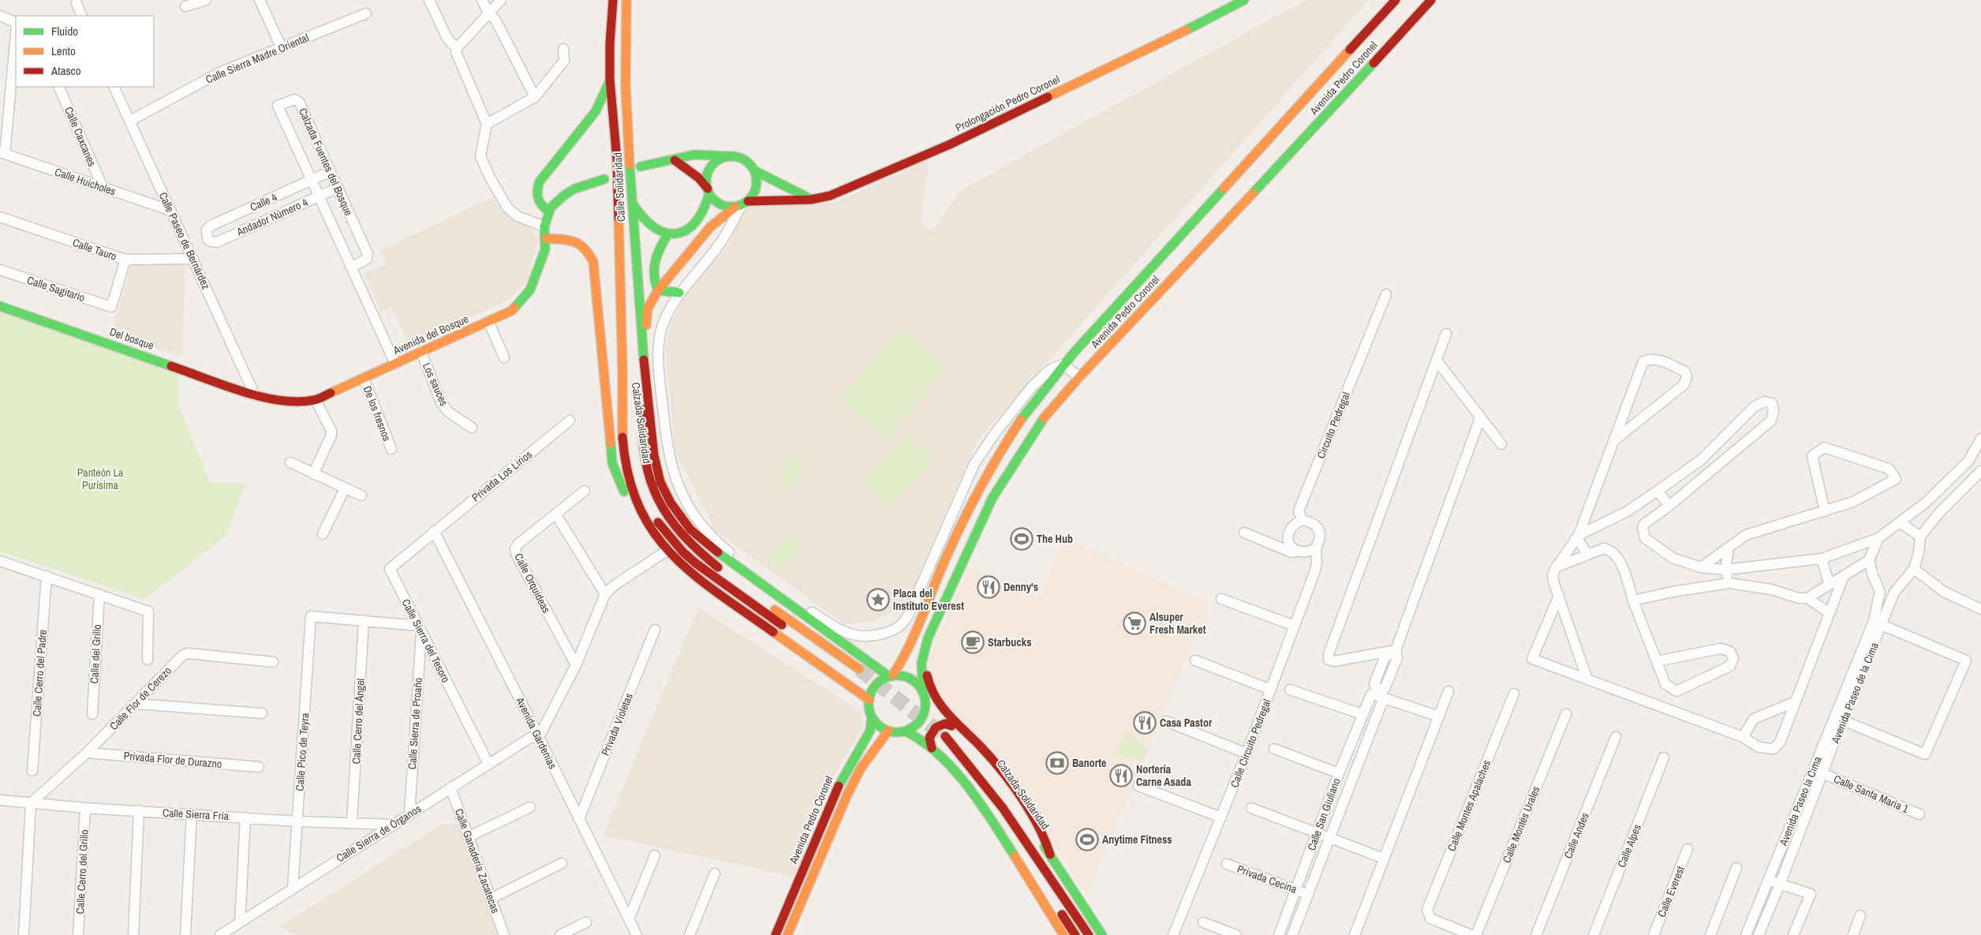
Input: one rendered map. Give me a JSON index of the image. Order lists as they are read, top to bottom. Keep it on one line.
{"streets":{"main road":["Avenida Pedro Coronel","Prolongación Pedro Coronel","Calle Solidaridad","Avenida del Bosque","Del bosque","Calzada Solidaridad"],"street":["Calle Sierra Madre Oriental","Calle Caxcanes","Calzada Fuentes del Bosque","Calle Huicholes","Calle 4","Andador Número 4","Calle Paseo de Bernárdez","Calle Tauro","Calle Sagitario","Los sauces","De los fresnos","Circuito Pedregal","Privada Los Lirios","Calle Orquídeas","Calle Sierra del Tesoro","Calle del Grillo","Calle Cerro del Padre","Avenida Paseo de la Cima","Calle Flor de Cerezo","Calle Cerro del Ángel","Calle Sierra de Proaño","Privada Violetas","Avenida Gardenias","Calle Circuito Pedregal","Calle Pico de Teyra","Privada Flor de Durazno","Calle Santa María 1","Avenida Paseo la Cima","Calle Montes Apalaches","Calle Sierra Fría","Calle San Giuliano","Calle Montés Urales","Calle Sierra de Órganos","Calle Andes","Calle Alpes","Calle Ganadería Zacatecas","Calle Cerro del Grillo","Privada Cecina","Calle Everest"]},"crossings":[["Calle Sierra Madre Oriental","Calle Paseo de Bernárdez"],["Avenida Pedro Coronel","Calzada Solidaridad"],["Calle Caxcanes","Calle Huicholes"],["Calzada Fuentes del Bosque","Calle 4"],["Calzada Fuentes del Bosque","Andador Número 4"],["Calzada Fuentes del Bosque","Avenida del Bosque"],["Calle Huicholes","Calle Paseo de Bernárdez"],["Calle Solidaridad","Calzada Solidaridad"],["Calle 4","Andador Número 4"],["Calle Paseo de Bernárdez","Calle Tauro"],["Calle Paseo de Bernárdez","Avenida del Bosque"],["Calle Paseo de Bernárdez","Del bosque"],["Calle Tauro","Calle Sagitario"],["Avenida del Bosque","Del bosque"],["Avenida del Bosque","Los sauces"],["Avenida del Bosque","De los fresnos"],["Circuito Pedregal","Calle Circuito Pedregal"],["Privada Los Lirios","Calle Sierra del Tesoro"],["Privada Los Lirios","Avenida Gardenias"],["Calle Sierra del Tesoro","Calle Sierra de Proaño"],["Calle Sierra del Tesoro","Avenida Gardenias"],["Calle Sierra del Tesoro","Calle Sierra de Órganos"],["Avenida Paseo de la Cima","Calle Santa María 1"],["Avenida Paseo de la Cima","Avenida Paseo la Cima"],["Calle Flor de Cerezo","Privada Flor de Durazno"],["Calle Flor de Cerezo","Calle Sierra Fría"],["Calle Cerro del Ángel","Calle Pico de Teyra"],["Calle Cerro del Ángel","Calle Sierra Fría"],["Calle Sierra de Proaño","Calle Sierra de Órganos"],["Privada Violetas","Avenida Gardenias"],["Avenida Gardenias","Calle Sierra de Órganos"],["Calle Pico de Teyra","Calle Sierra Fría"],["Calle Pico de Teyra","Calle Sierra de Órganos"],["Calle Sierra Fría","Calle Sierra de Órganos"],["Calle Sierra Fría","Calle Cerro del Grillo"],["Calle San Giuliano","Privada Cecina"],["Calle Sierra de Órganos","Calle Ganadería Zacatecas"]],"parks":["Panteón La Purísima"],"places":{"sports":["The Hub","Anytime Fitness"],"restaurant":["Denny's","Casa Pastor","Nortería Carne Asada"],"place":["Placa del Instituto Everest"],"supermarket":["Alsuper Fresh Market"],"cafe":["Starbucks"],"bank":["Banorte"]},"legend":["Fluido","Lento","Atasco"]}
